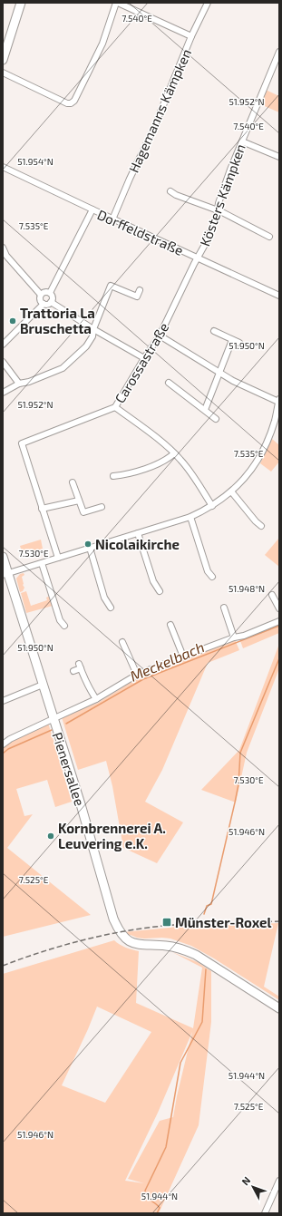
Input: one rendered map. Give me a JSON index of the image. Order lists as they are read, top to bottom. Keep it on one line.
{"streets":{"main road":["Pienersallee"],"street":["Hagemanns Kämpken","Kösters Kämpken","Dorffeldstraße","Carossastraße"]},"crossings":[["Hagemanns Kämpken","Dorffeldstraße"],["Kösters Kämpken","Dorffeldstraße"],["Kösters Kämpken","Carossastraße"],["Dorffeldstraße","Carossastraße"]],"water":["Meckelbach"],"places":{"other":["Trattoria La Bruschetta","Nicolaikirche","Kornbrennerei A. Leuvering e.K."],"transit":["Münster-Roxel"]},"north":"top left","coordinates":["7.540°E","51.952°N","51.954°N","7.535°E","51.950°N","7.530°E","51.948°N","51.946°N","7.525°E","51.944°N"]}
